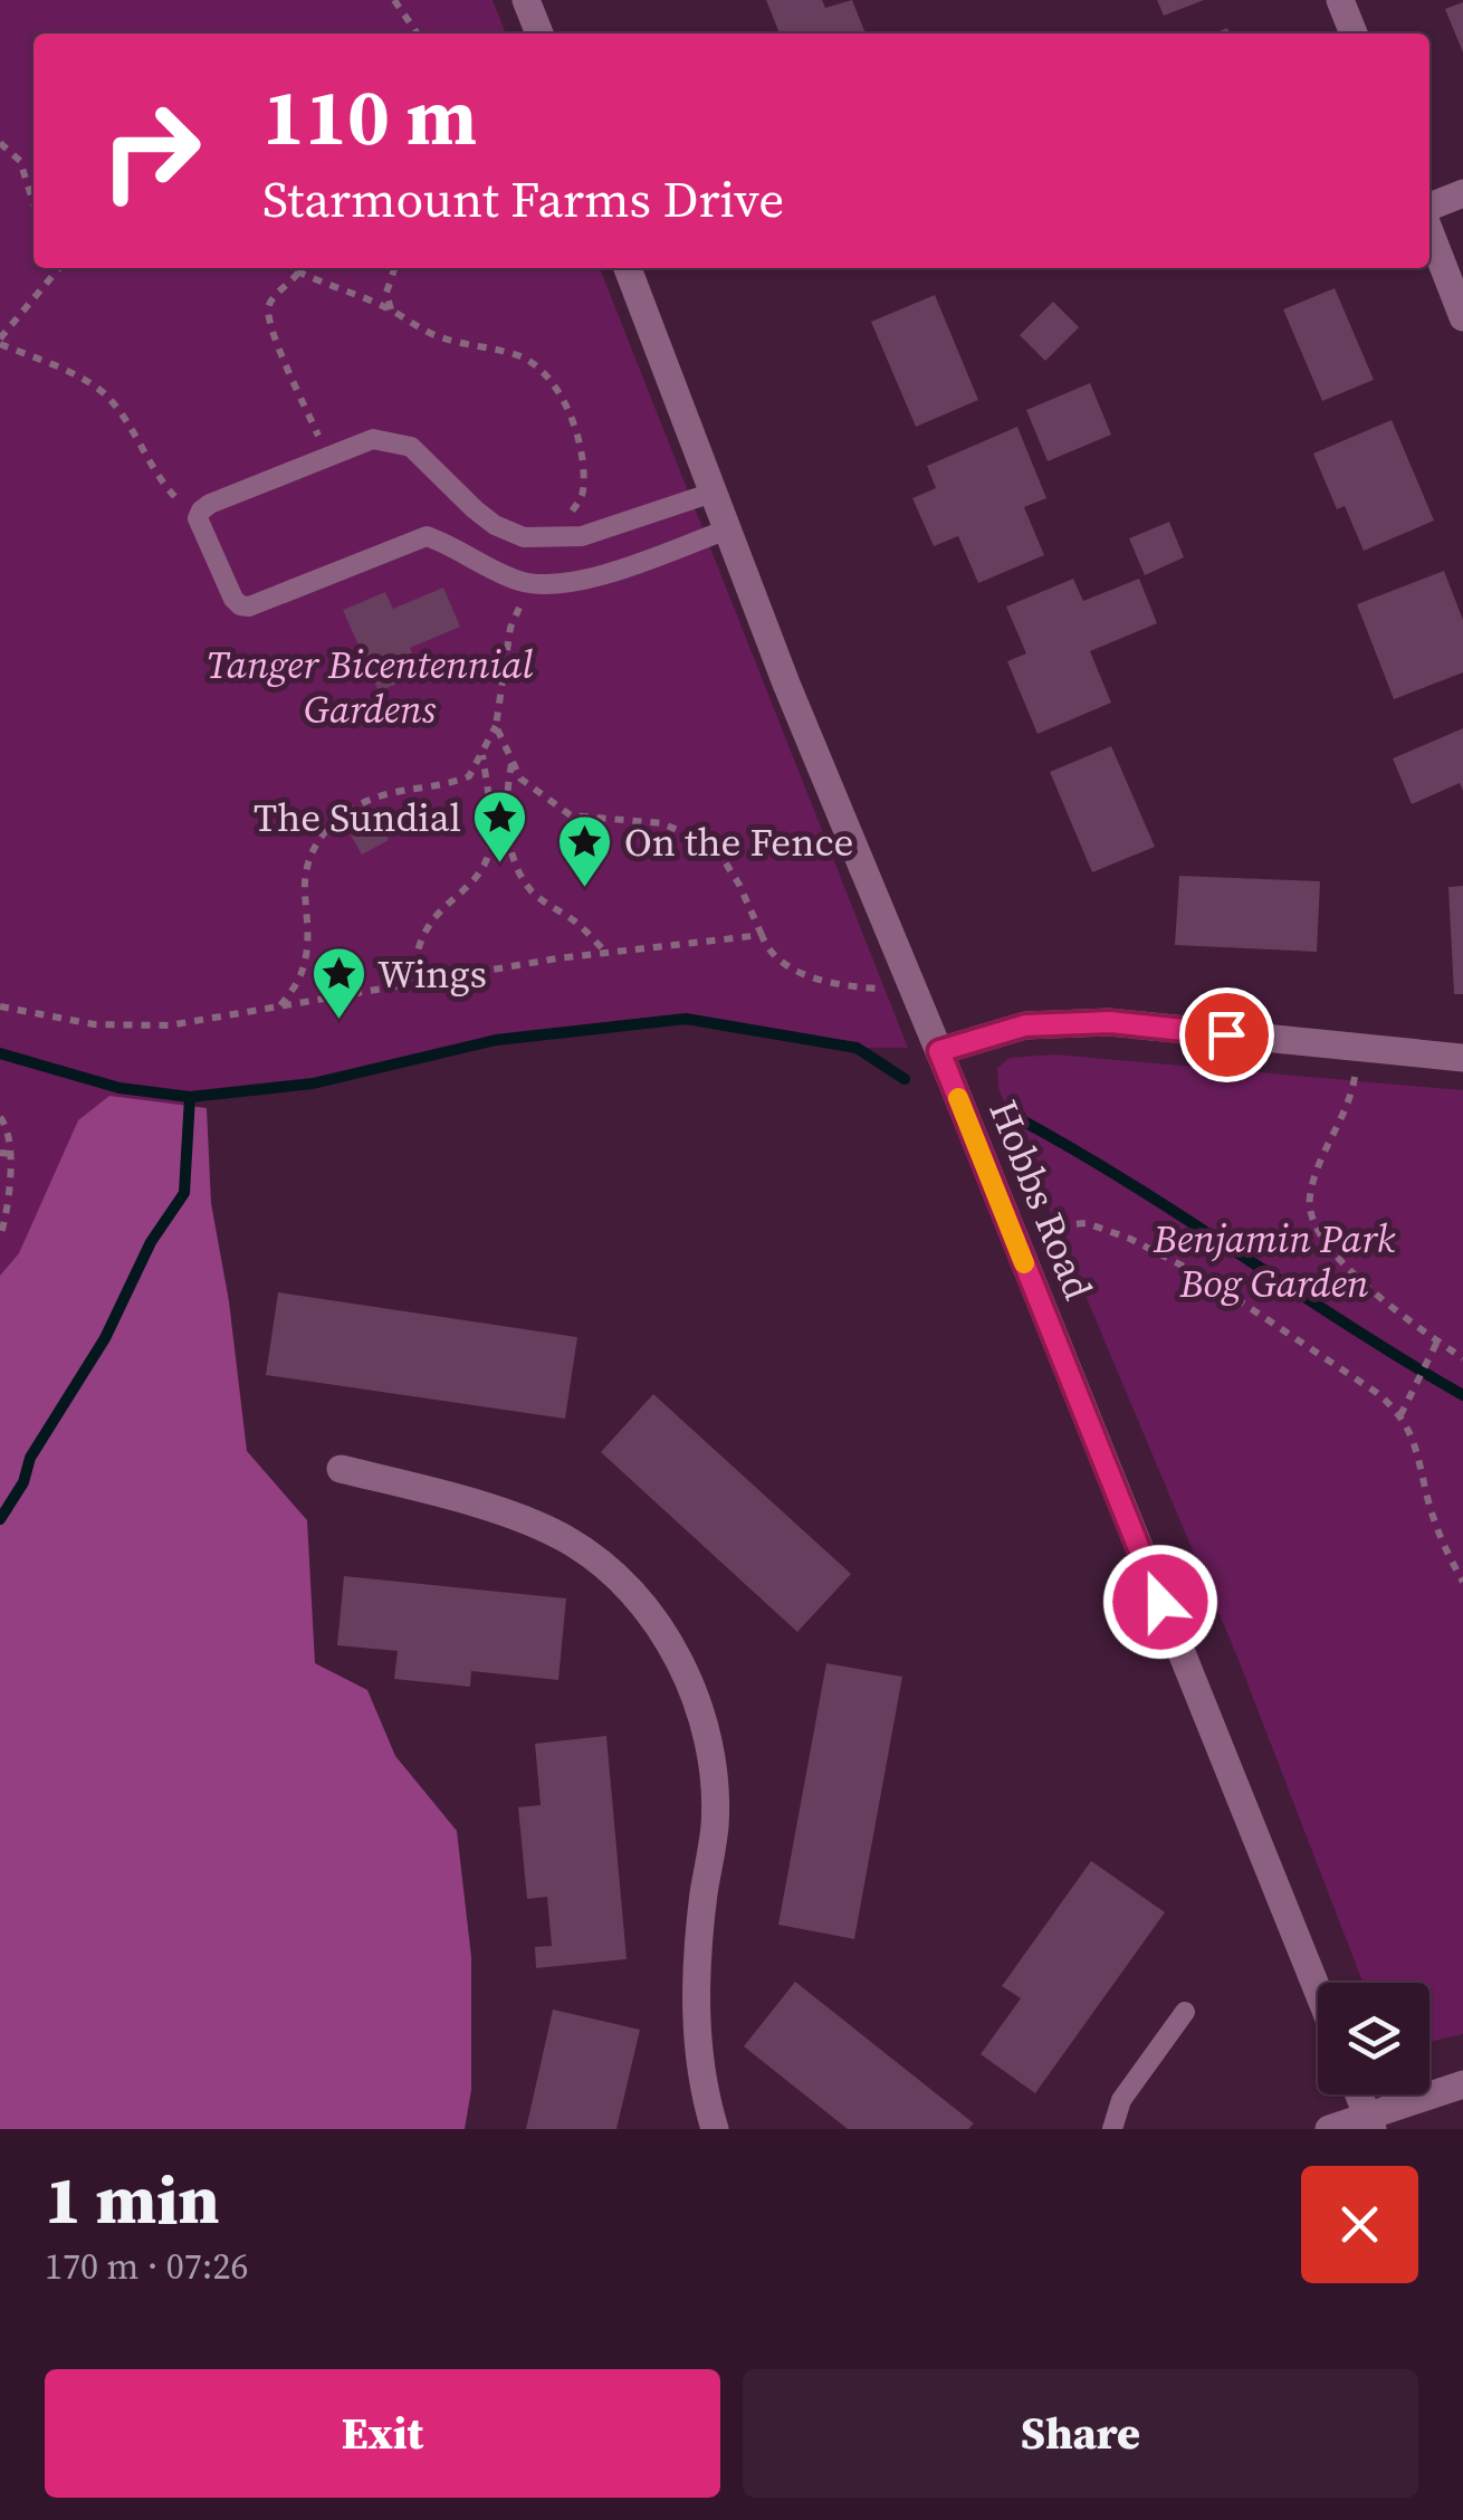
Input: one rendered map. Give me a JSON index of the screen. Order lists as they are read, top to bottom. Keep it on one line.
{"streets":{"street":["Hobbs Road"]},"parks":["Tanger Bicentennial Gardens","Benjamin Park Bog Garden"],"places":{"place":["The Sundial","On the Fence","Wings"]},"page":{"turn":["110 m","Starmount Farms Drive"],"heading":["1 min","170 m · 07:26"],"buttons":["Exit","Share"]}}
